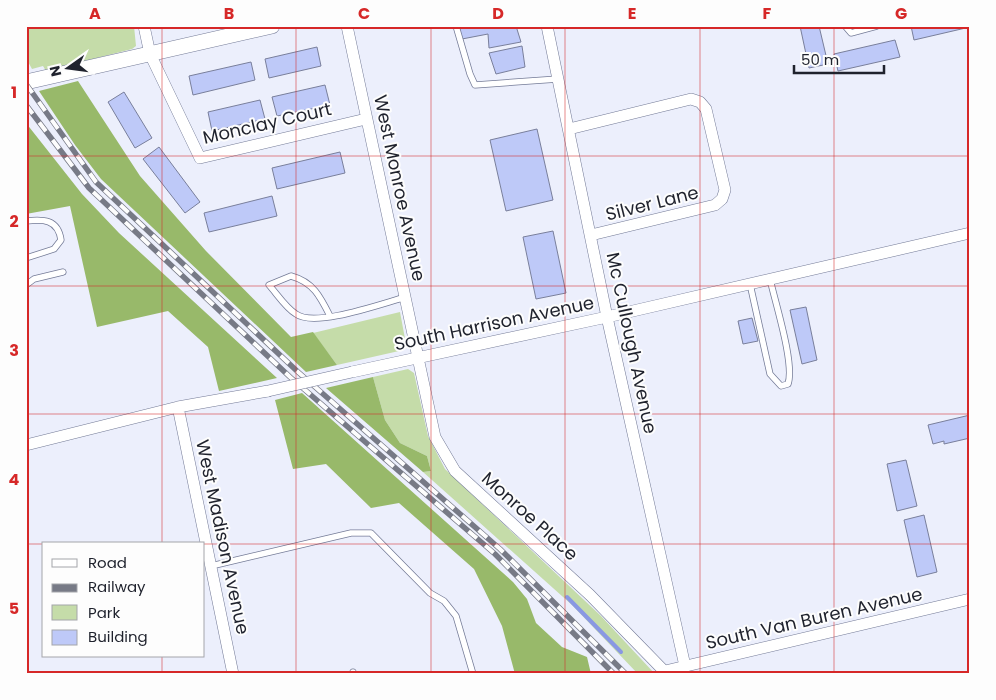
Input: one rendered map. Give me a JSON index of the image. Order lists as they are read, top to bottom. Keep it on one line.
{"streets":{"street":["Monclay Court","West Monroe Avenue","Silver Lane","South Harrison Avenue","Mc Cullough Avenue","Monroe Place","West Madison Avenue","South Van Buren Avenue"]},"crossings":[["Monclay Court","West Monroe Avenue"],["West Monroe Avenue","South Harrison Avenue"],["West Monroe Avenue","Monroe Place"],["Silver Lane","Mc Cullough Avenue"],["South Harrison Avenue","Mc Cullough Avenue"],["South Harrison Avenue","Monroe Place"],["South Harrison Avenue","West Madison Avenue"],["Mc Cullough Avenue","South Van Buren Avenue"],["Monroe Place","South Van Buren Avenue"]],"legend":["Road","Railway","Park","Building"],"scale_bar":"50 m","north":"left","grid":{"columns":["A","B","C","D","E","F","G"],"rows":["1","2","3","4","5"]}}
